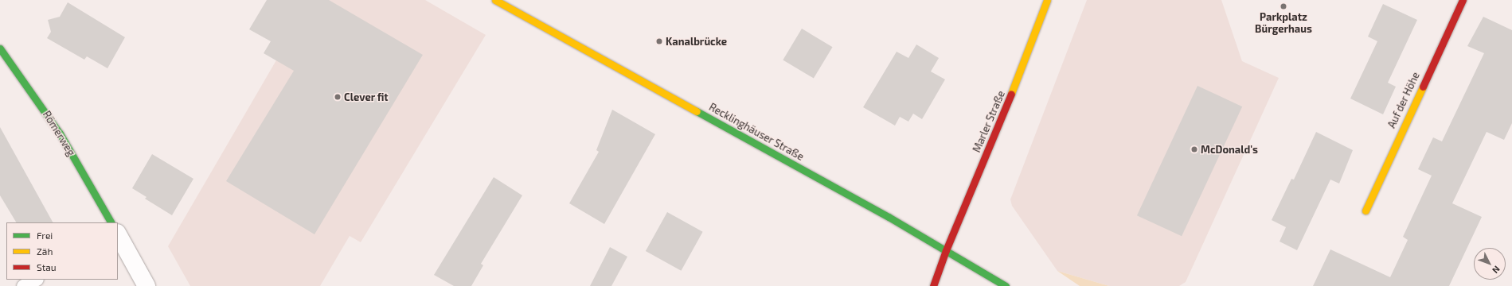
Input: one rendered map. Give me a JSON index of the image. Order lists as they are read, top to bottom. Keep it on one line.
{"streets":{"main road":["Auf der Höhe","Marler Straße","Recklinghäuser Straße","Römerweg"]},"crossings":[["Marler Straße","Recklinghäuser Straße"]],"places":["Parkplatz Bürgerhaus","Kanalbrücke","Clever fit","McDonald's"],"legend":["Frei","Zäh","Stau"],"north":"bottom right"}
